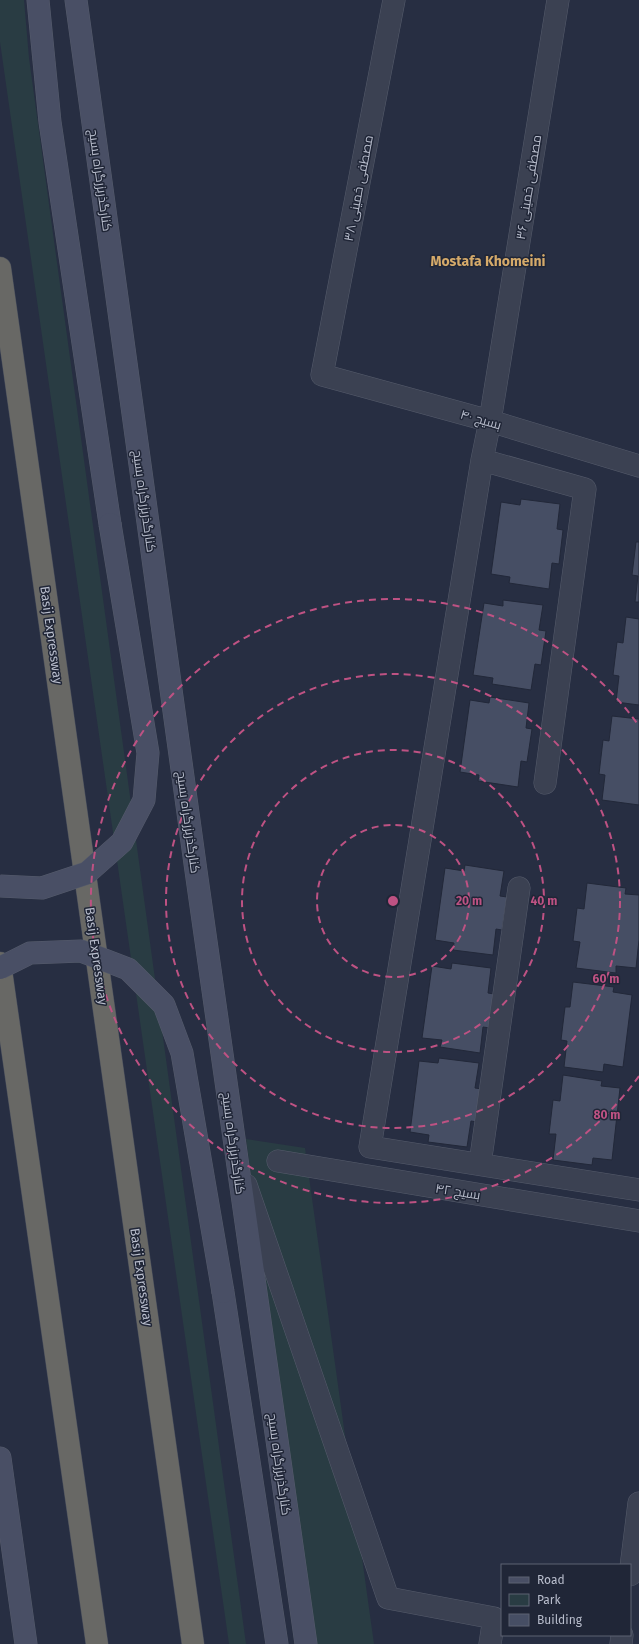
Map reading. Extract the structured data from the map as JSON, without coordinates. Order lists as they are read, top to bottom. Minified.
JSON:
{"streets":{"highway":["Basij Expressway"],"main road":["کنارگذربزرگراه بسیج"],"street":["مصطفی خمینی ۳۶","مصطفی خمینی ۳۸","بسیج ۴۰","بسیج ۴۲"]},"crossings":[["مصطفی خمینی ۳۶","بسیج ۴۰"],["مصطفی خمینی ۳۸","بسیج ۴۰"]],"districts":["Mostafa Khomeini"],"legend":["Road","Park","Building"],"rings":["20 m","40 m","60 m","80 m"]}
